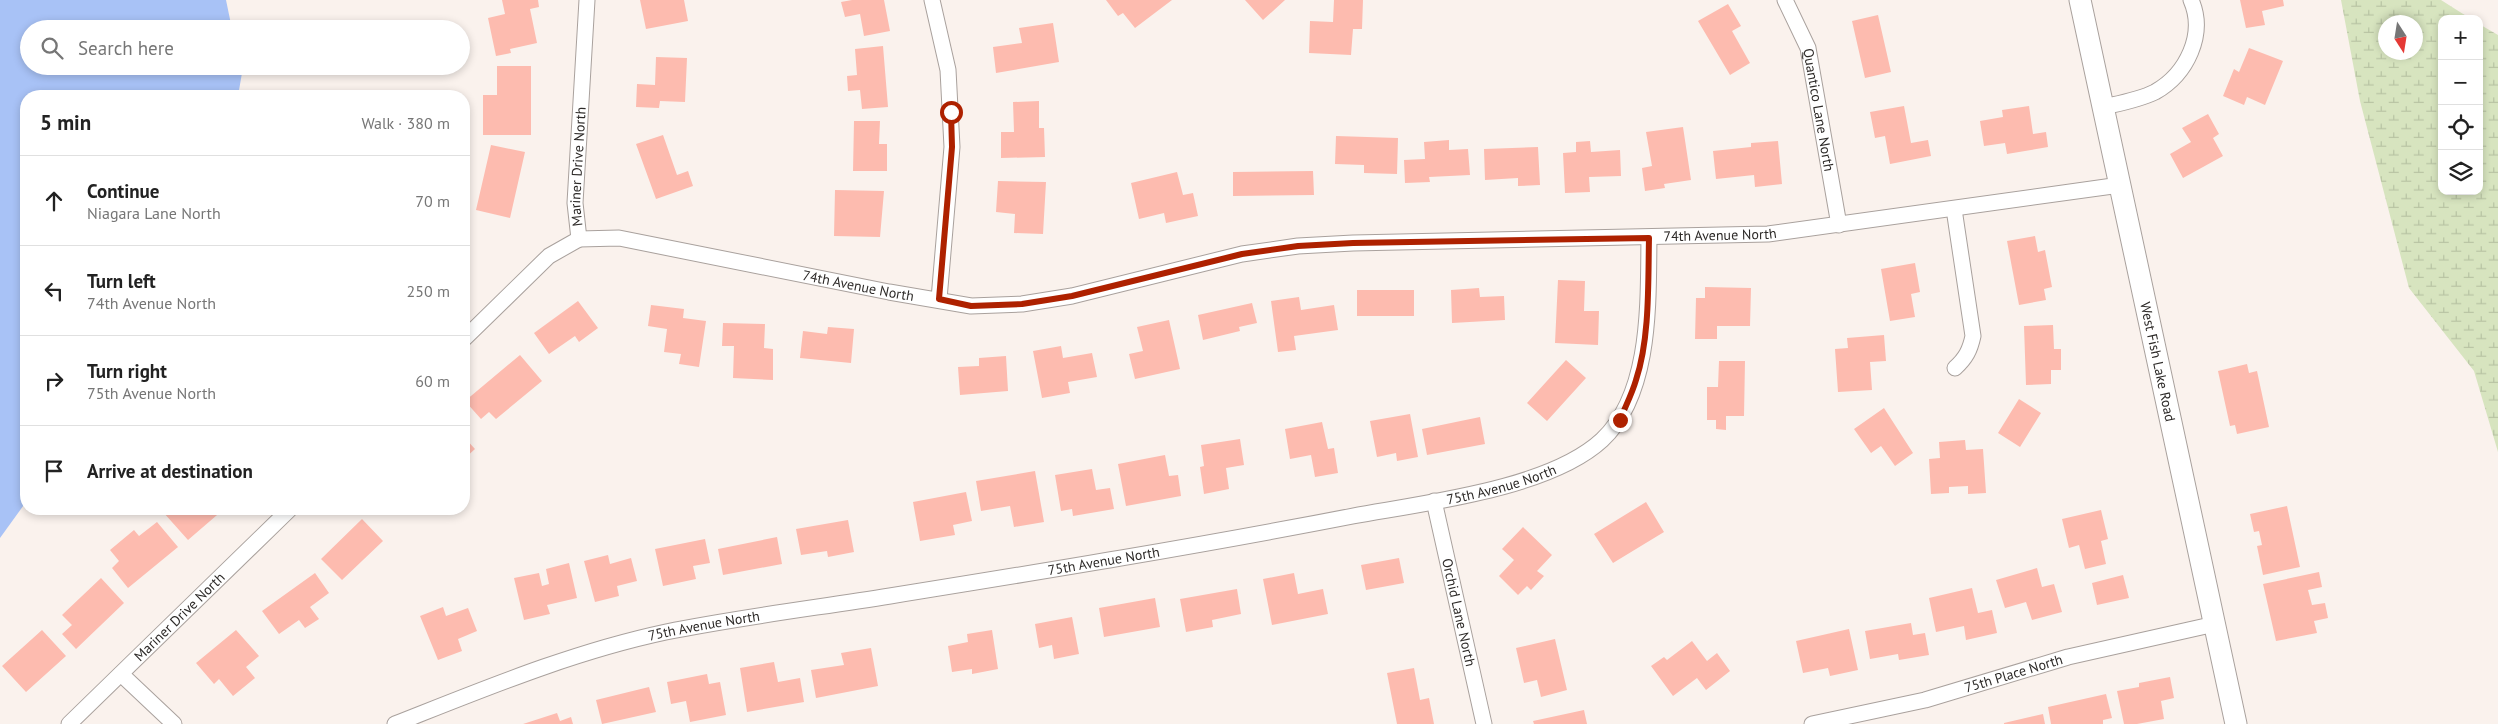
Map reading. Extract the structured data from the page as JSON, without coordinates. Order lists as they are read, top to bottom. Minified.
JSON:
{"streets":{"street":["Quantico Lane North","Mariner Drive North","74th Avenue North","West Fish Lake Road","75th Avenue North","Orchid Lane North","75th Place North"]},"crossings":[["Quantico Lane North","74th Avenue North"],["Mariner Drive North","74th Avenue North"],["74th Avenue North","West Fish Lake Road"],["74th Avenue North","75th Avenue North"],["West Fish Lake Road","75th Place North"],["75th Avenue North","Orchid Lane North"]],"north":"bottom","page":{"map_buttons":["+","−"],"search":"Search here","heading":["5 min","Walk · 380 m"],"list":[["Continue","Niagara Lane North","70 m"],["Turn left","74th Avenue North","250 m"],["Turn right","75th Avenue North","60 m"],"Arrive at destination"]}}
